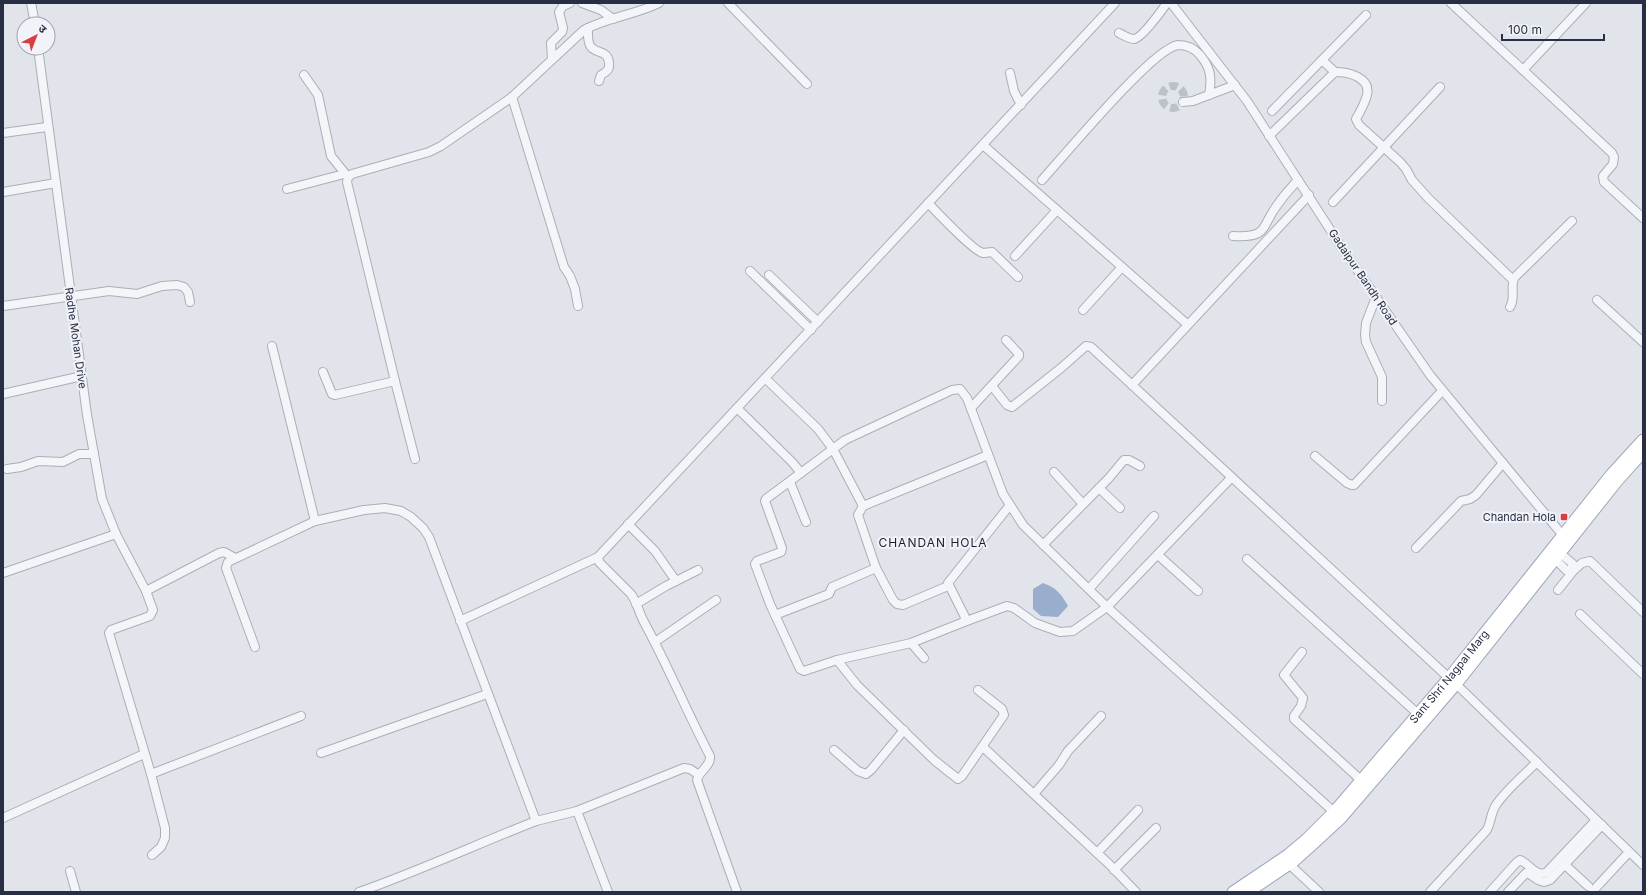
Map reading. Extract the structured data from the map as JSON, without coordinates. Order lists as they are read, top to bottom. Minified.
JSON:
{"streets":{"main road":["Sant Shri Nagpal Marg"],"street":["Gadaipur Bandh Road","Radhe Mohan Drive"]},"crossings":[["Gadaipur Bandh Road","Sant Shri Nagpal Marg"]],"districts":["CHANDAN HOLA"],"places":{"transit":["Chandan Hola"]},"scale_bar":"100 m","north":"top right"}
